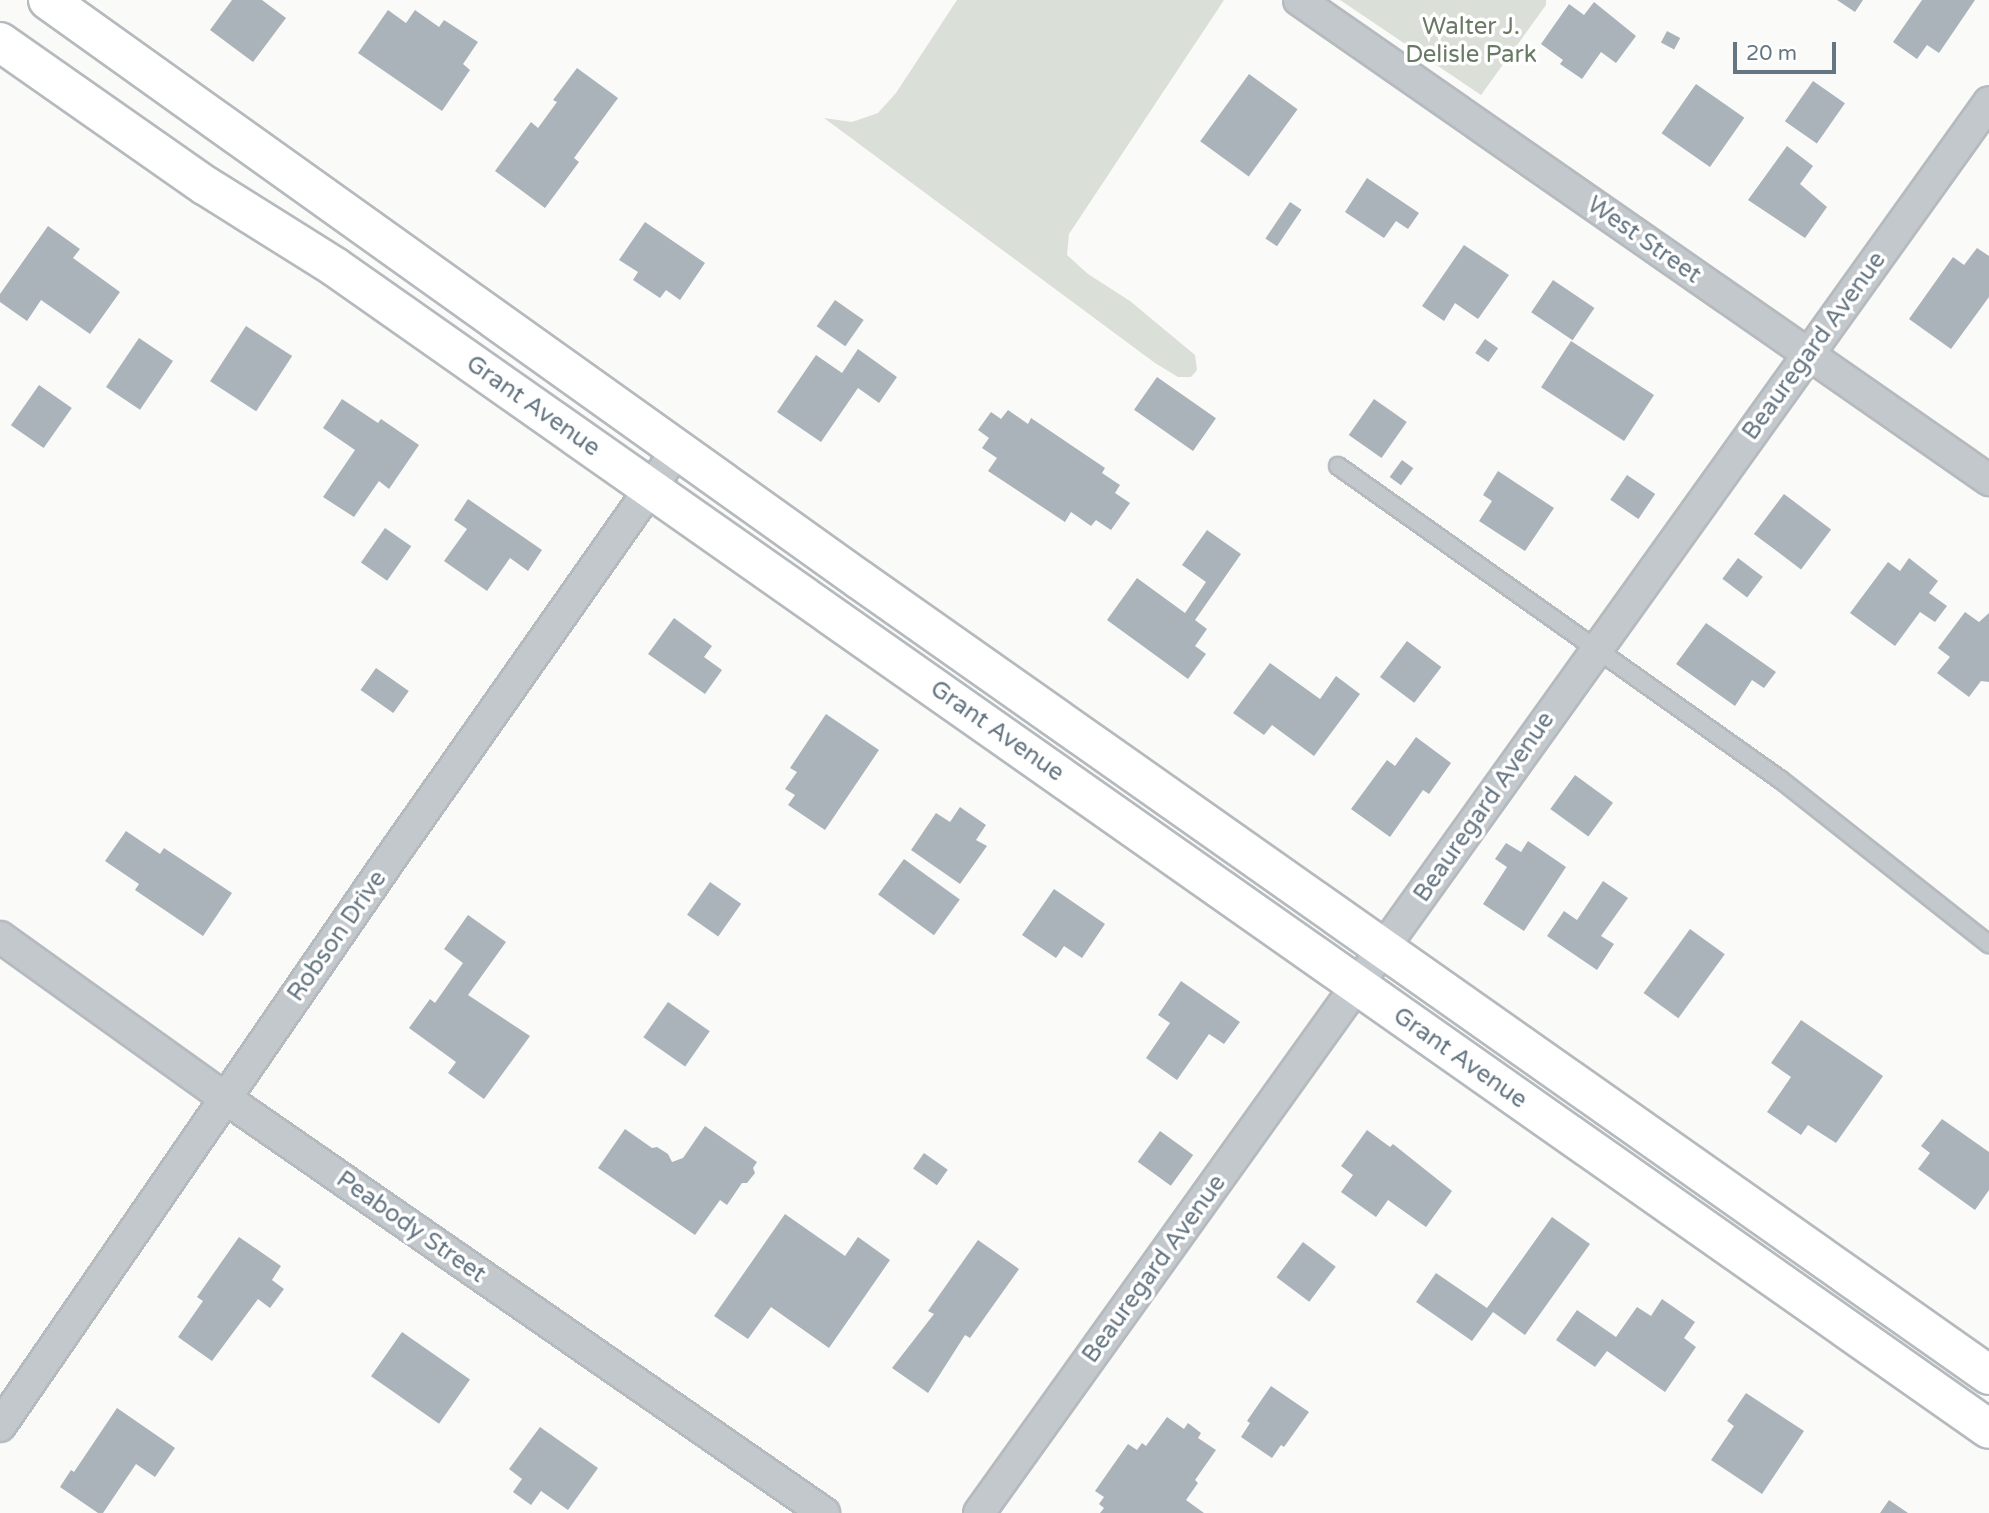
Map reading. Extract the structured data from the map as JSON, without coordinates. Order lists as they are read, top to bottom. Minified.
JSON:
{"streets":{"main road":["Grant Avenue"],"street":["West Street","Beauregard Avenue","Robson Drive","Peabody Street"]},"crossings":[["West Street","Beauregard Avenue"],["Beauregard Avenue","Grant Avenue"],["Grant Avenue","Robson Drive"],["Robson Drive","Peabody Street"]],"parks":["Walter J. Delisle Park"],"scale_bar":"20 m"}
